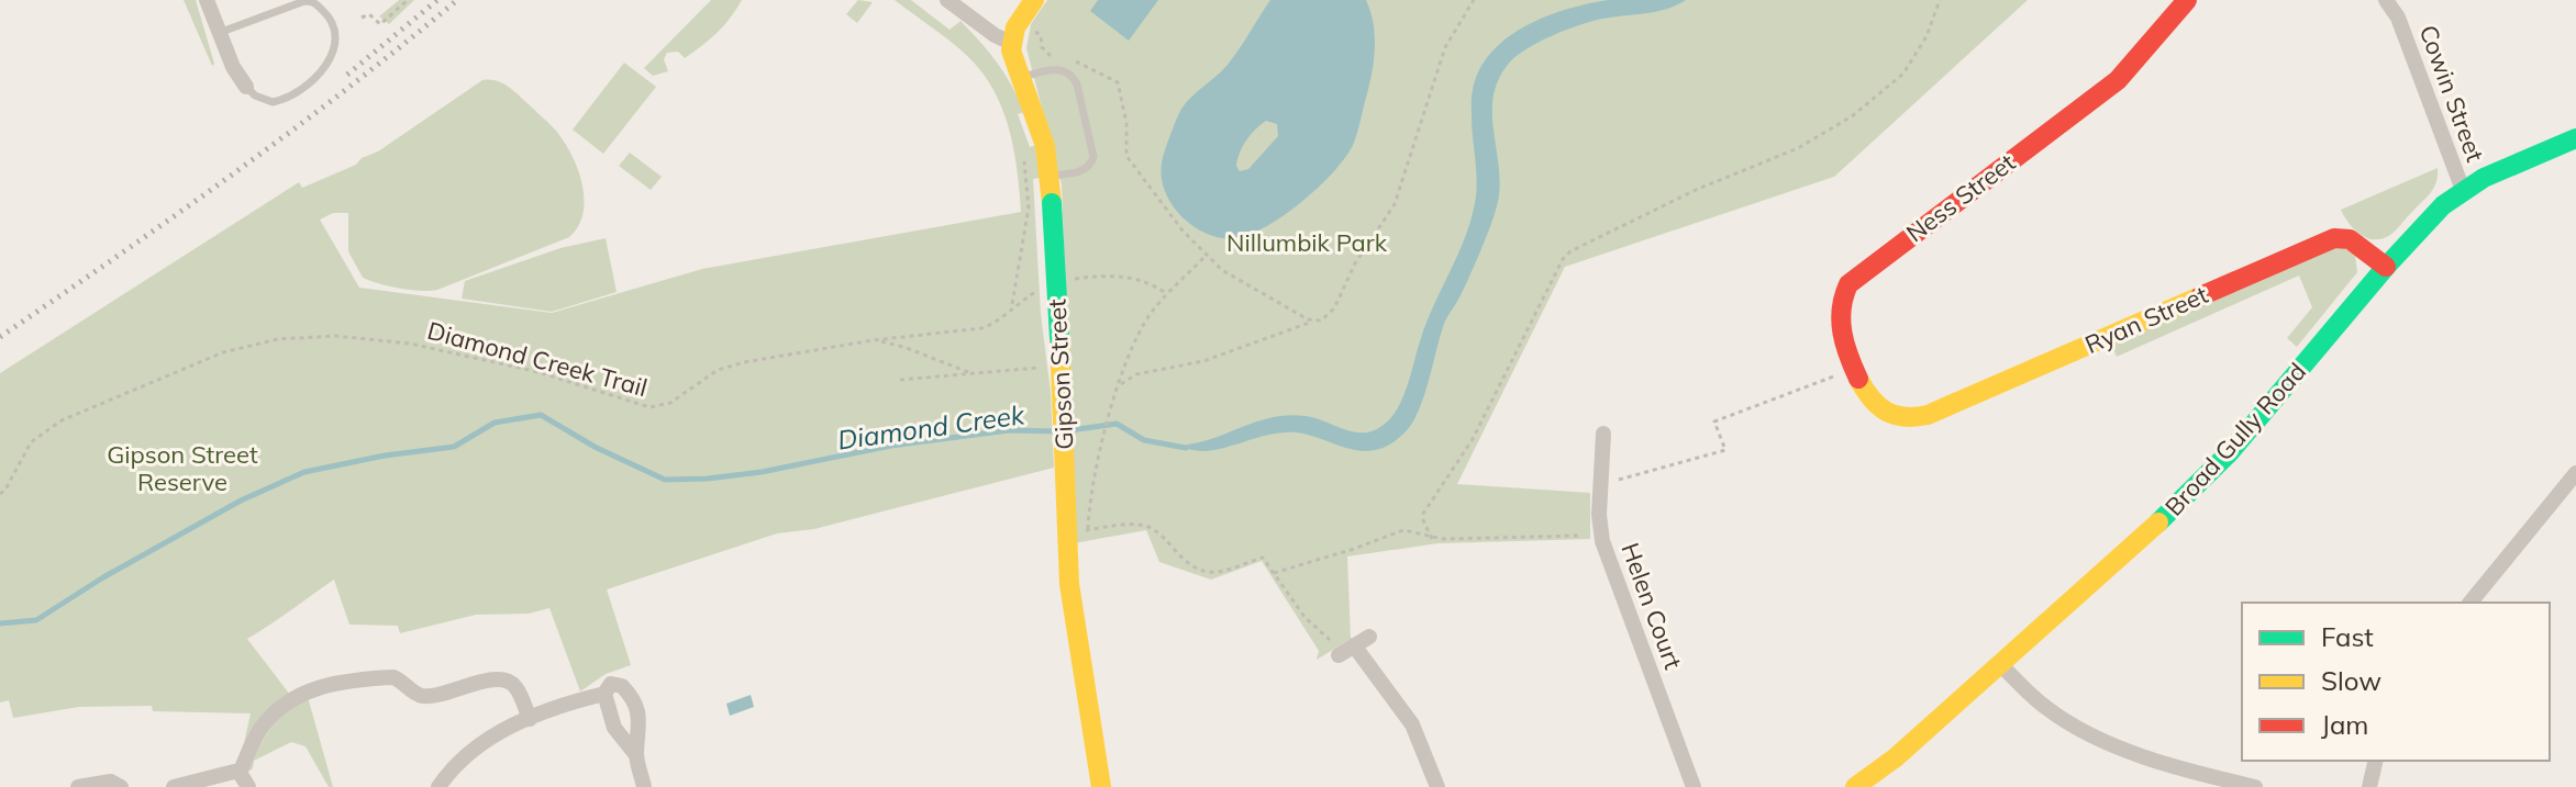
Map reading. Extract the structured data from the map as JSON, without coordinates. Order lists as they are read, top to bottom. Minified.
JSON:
{"streets":{"street":["Cowin Street","Ness Street","Ryan Street","Gipson Street","Broad Gully Road","Helen Court"],"path":["Diamond Creek Trail"]},"crossings":[["Cowin Street","Broad Gully Road"],["Ness Street","Ryan Street"],["Ryan Street","Broad Gully Road"]],"water":["Diamond Creek"],"parks":["Nillumbik Park","Gipson Street Reserve"],"legend":["Fast","Slow","Jam"]}
